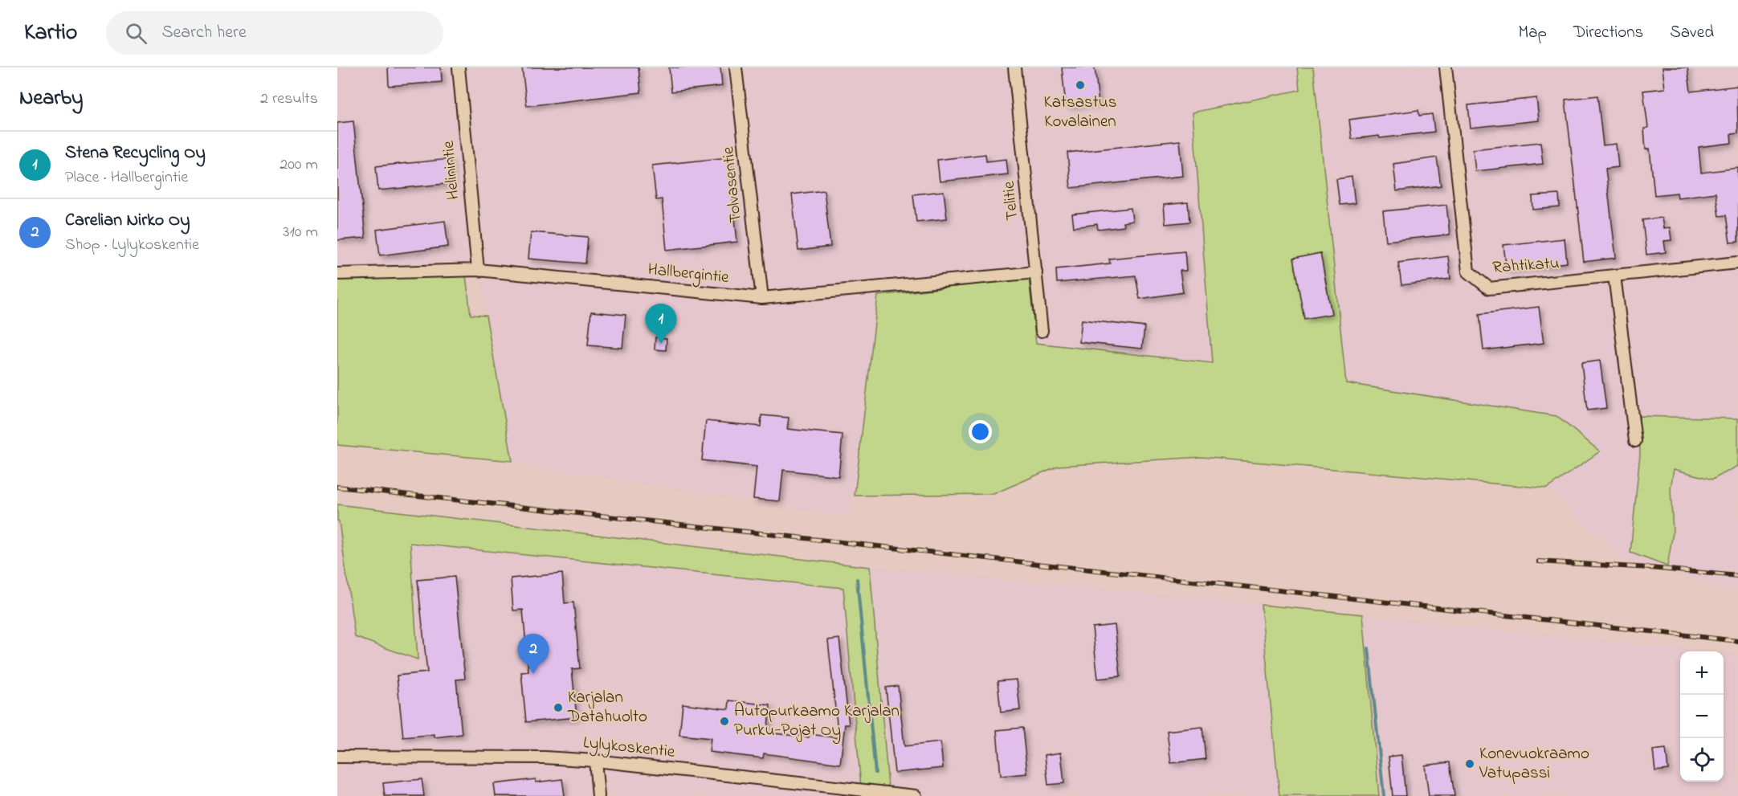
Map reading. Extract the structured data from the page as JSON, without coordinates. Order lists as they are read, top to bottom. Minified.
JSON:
{"streets":{"street":["Helinintie","Tolvasentie","Telitie","Rahtikatu","Hallbergintie","Lylykoskentie"]},"crossings":[["Helinintie","Hallbergintie"],["Tolvasentie","Hallbergintie"],["Telitie","Hallbergintie"]],"places":["Katsastus Kovalainen","Karjalan Datahuolto","Autopurkaamo Karjalan Purku-Pojat Oy","Konevuokraamo Vatupassi"],"page":{"header":"Kartio","search":"Search here","nav":["Map","Directions","Saved"],"heading":["Nearby","2 results"],"list":[{"mark":"1","name":"Stena Recycling Oy","note":"Place · Hallbergintie","value":"200 m"},{"mark":"2","name":"Carelian Nirko Oy","note":"Shop · Lylykoskentie","value":"310 m"}],"pins":["1","2"],"map_buttons":["+","−"]}}
